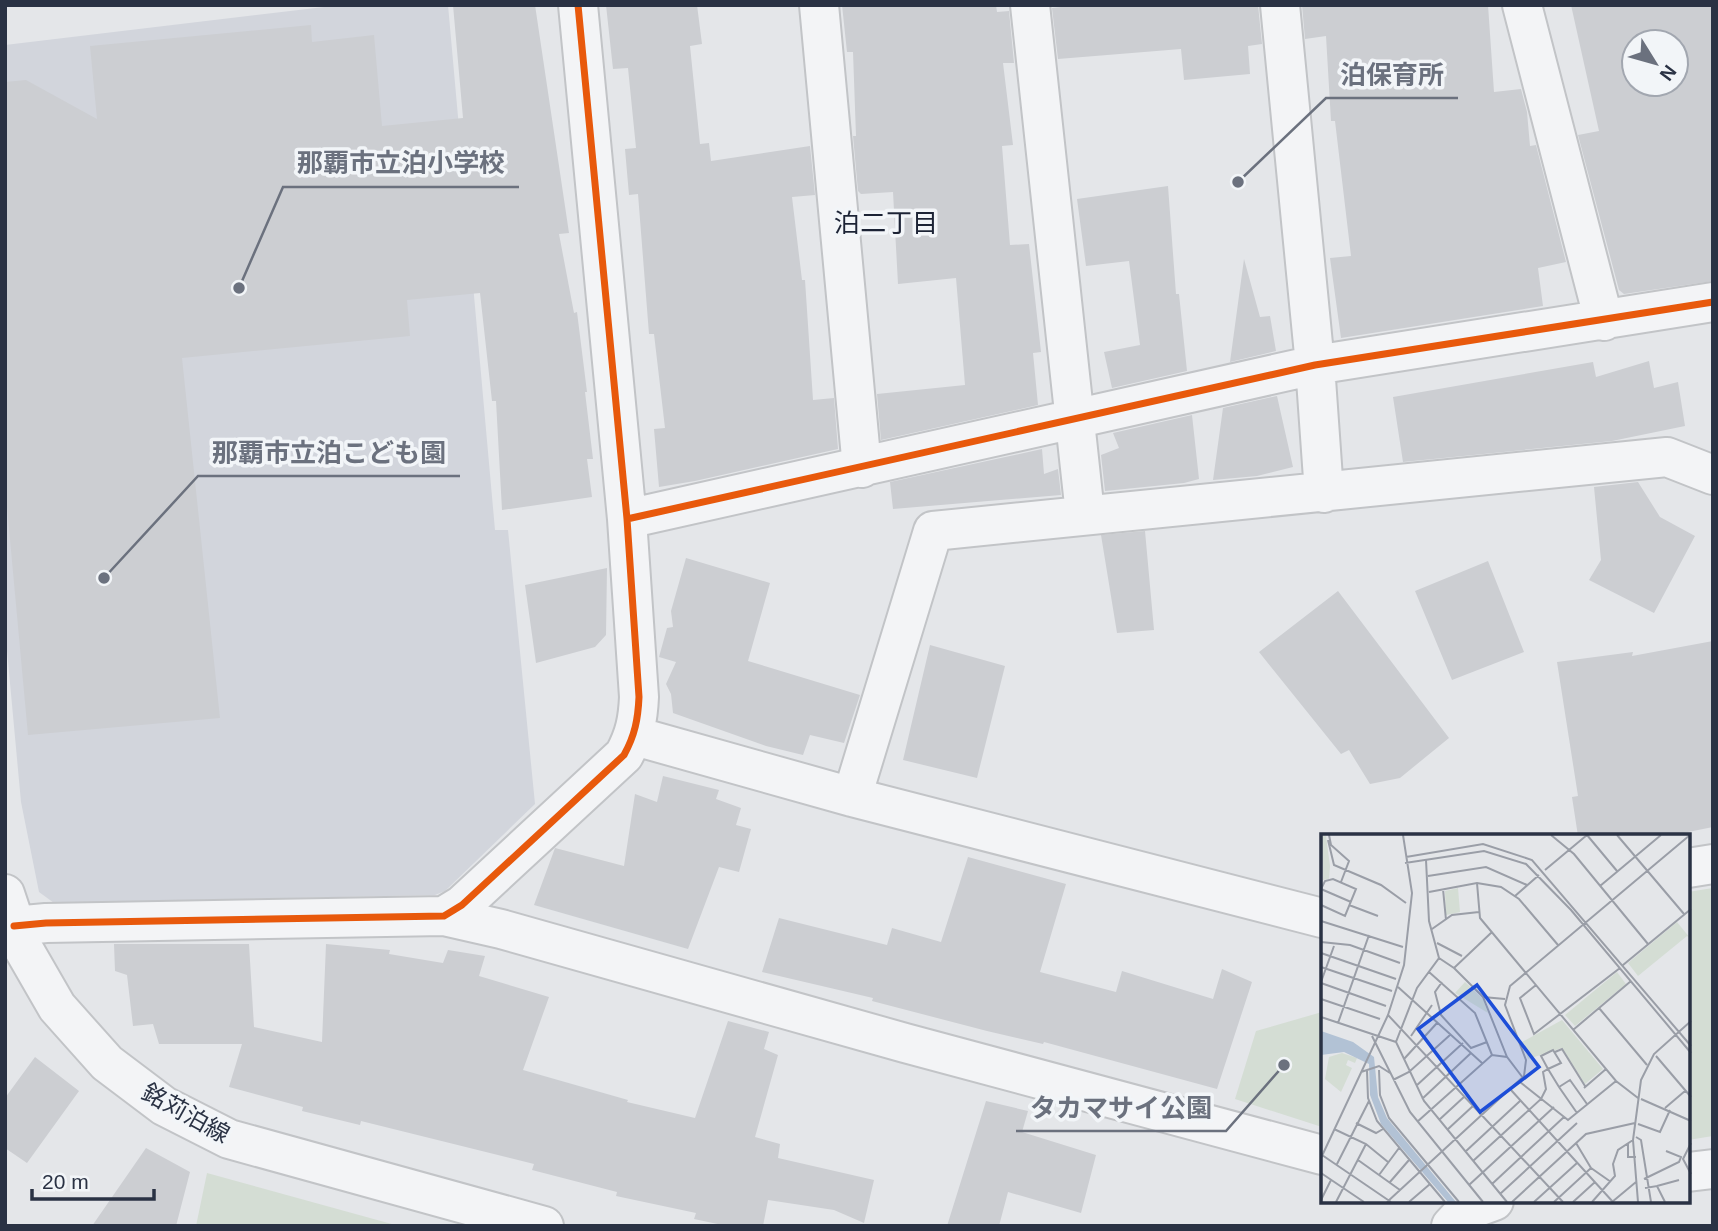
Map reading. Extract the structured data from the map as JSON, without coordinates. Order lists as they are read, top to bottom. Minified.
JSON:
{"streets":{"street":["銘苅泊線"]},"districts":["泊二丁目"],"places":["泊保育所","那覇市立泊小学校","那覇市立泊こども園","タカマサイ公園"],"scale_bar":"20 m","north":"bottom right"}
